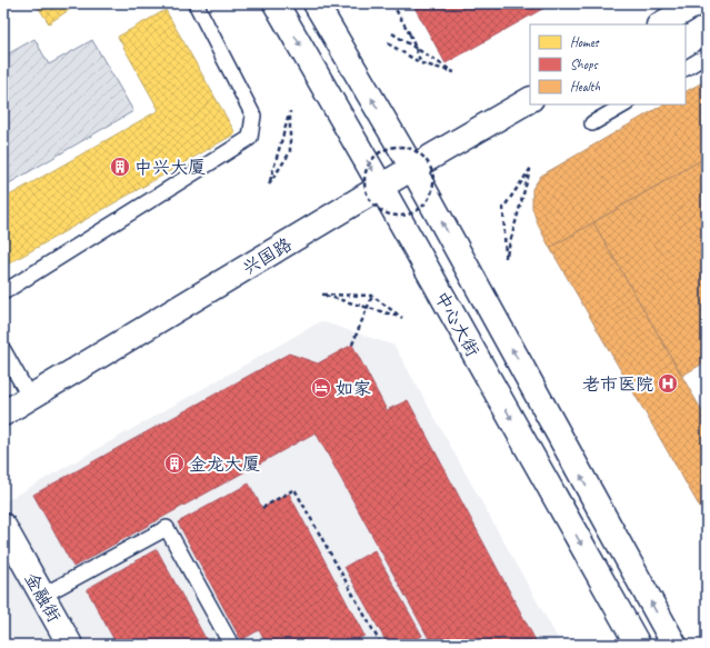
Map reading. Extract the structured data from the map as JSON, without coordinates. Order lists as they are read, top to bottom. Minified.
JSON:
{"streets":{"main road":["兴国路","中心大街","金融街"]},"crossings":[["兴国路","中心大街"]],"places":{"building":["中兴大厦","金龙大厦"],"hospital":["老市医院"],"hotel":["如家"]},"legend":["Homes","Shops","Health"]}
